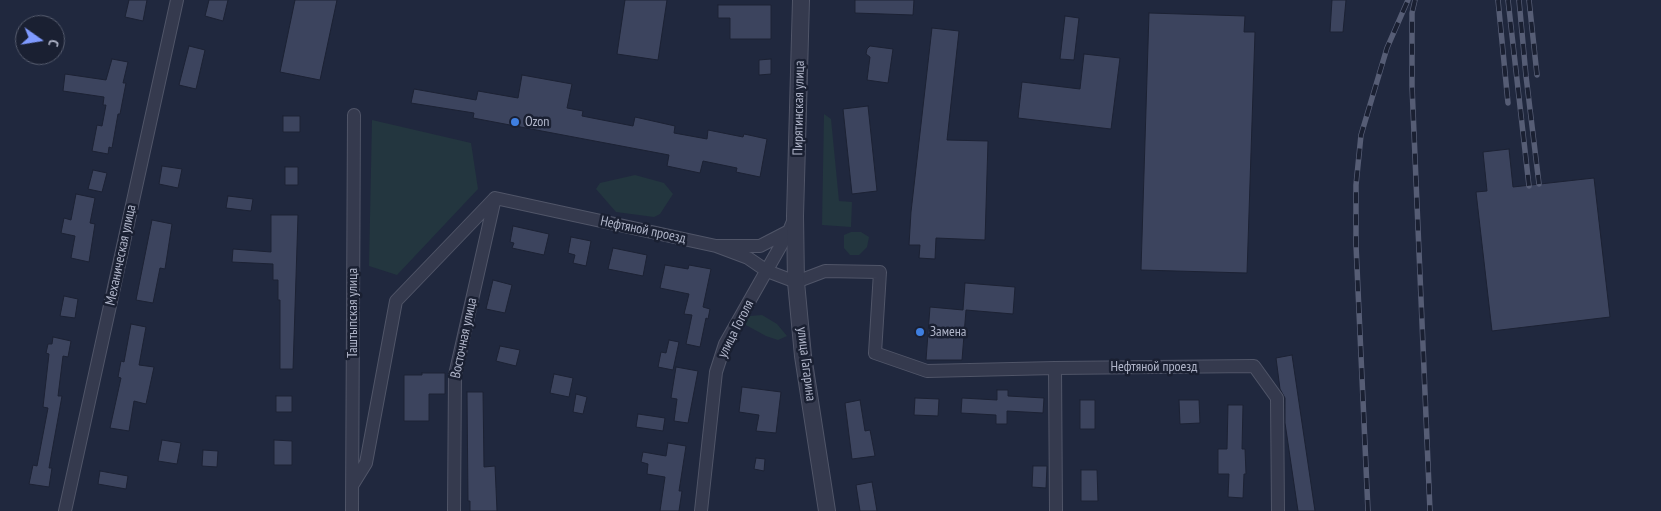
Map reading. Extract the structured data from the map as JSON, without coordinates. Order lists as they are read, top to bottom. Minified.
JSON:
{"streets":{"street":["Пирятинская улица","Нефтяной проезд","Механическая улица","Таштыпская улица","улица Гоголя","Восточная улица","улица Гагарина"]},"crossings":[["Пирятинская улица","улица Гоголя"],["Пирятинская улица","улица Гагарина"],["Нефтяной проезд","улица Гоголя"],["Нефтяной проезд","Восточная улица"],["Нефтяной проезд","улица Гагарина"],["улица Гоголя","улица Гагарина"]],"places":["Ozon","Замена"],"north":"right"}
